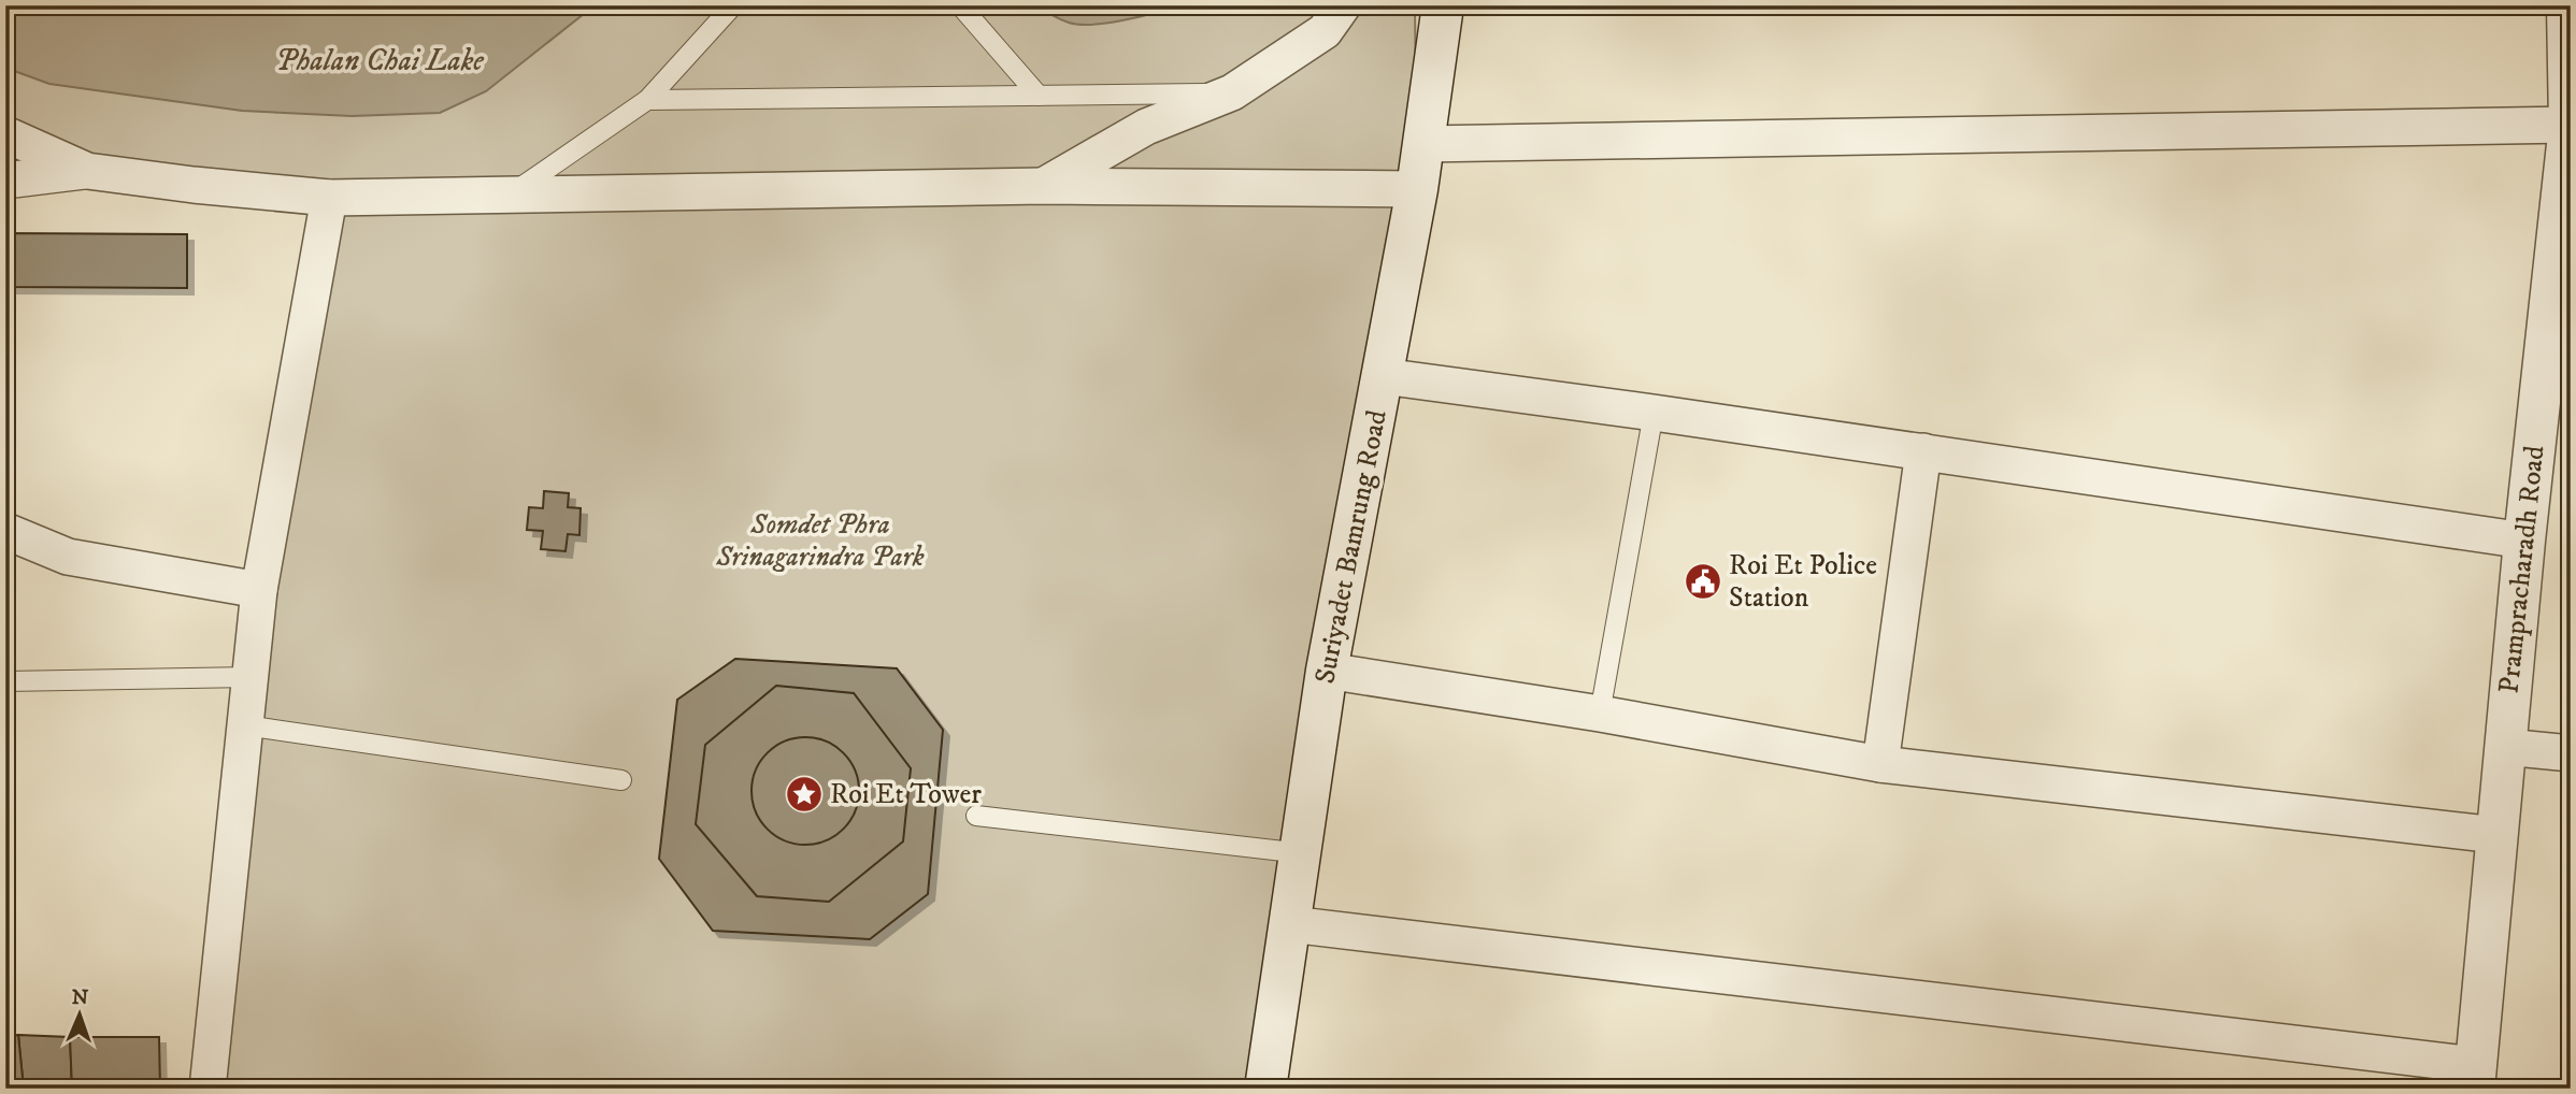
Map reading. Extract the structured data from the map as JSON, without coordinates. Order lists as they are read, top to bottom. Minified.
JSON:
{"streets":{"main road":["Suriyadet Bamrung Road","Prampracharadh Road"]},"water":["Phalan Chai Lake"],"parks":["Somdet Phra Srinagarindra Park"],"places":{"public building":["Roi Et Police Station"],"place":["Roi Et Tower"]},"north":"top"}
